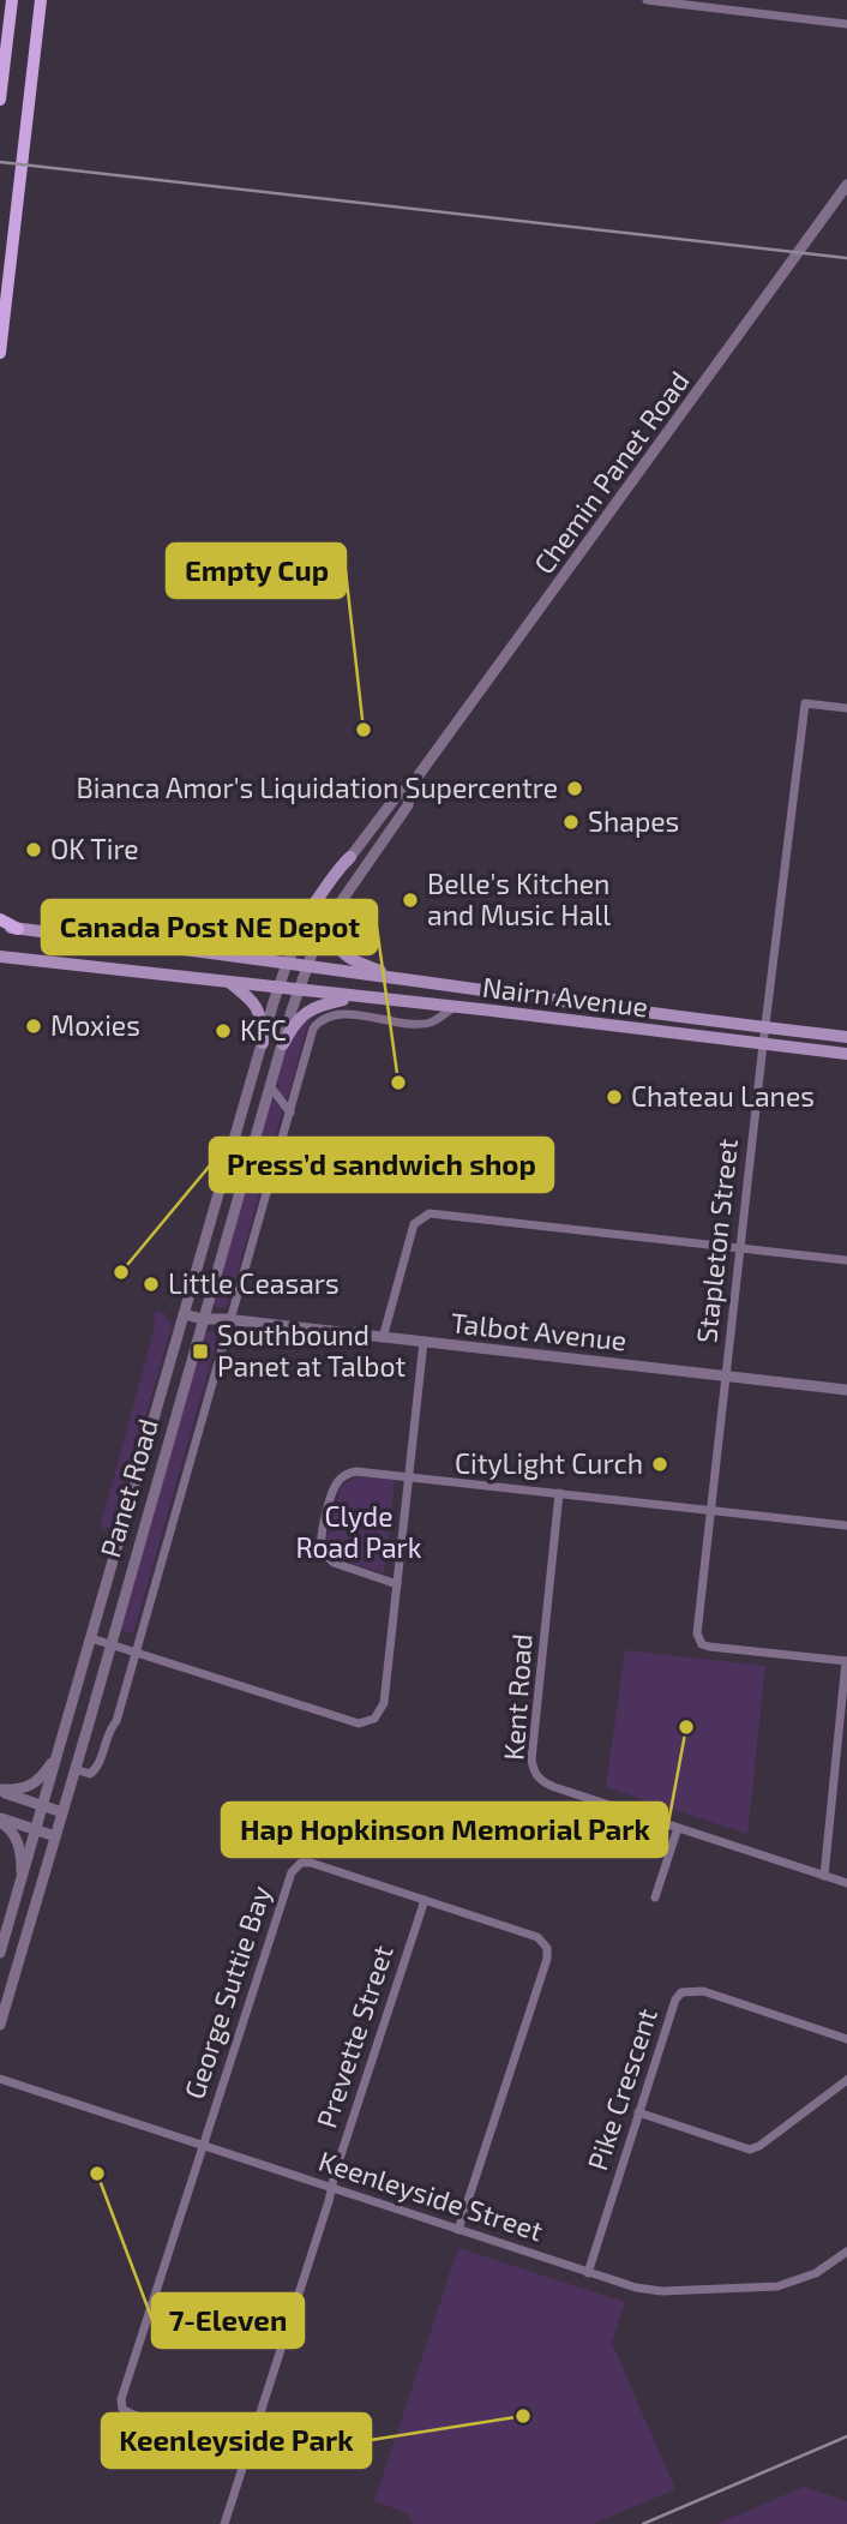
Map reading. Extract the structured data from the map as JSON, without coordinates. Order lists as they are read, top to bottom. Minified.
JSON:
{"streets":{"main road":["Nairn Avenue"],"street":["Chemin Panet Road","Stapleton Street","Talbot Avenue","Panet Road","Kent Road","George Suttie Bay","Prevette Street","Pike Crescent","Keenleyside Street"]},"crossings":[["Chemin Panet Road","Nairn Avenue"],["Chemin Panet Road","Panet Road"],["Nairn Avenue","Stapleton Street"],["Nairn Avenue","Panet Road"],["Stapleton Street","Talbot Avenue"],["Talbot Avenue","Panet Road"],["George Suttie Bay","Prevette Street"],["George Suttie Bay","Keenleyside Street"],["Prevette Street","Keenleyside Street"],["Pike Crescent","Keenleyside Street"]],"parks":["Clyde Road Park"],"places":{"other":["Empty Cup","Bianca Amor's Liquidation Supercentre","Shapes","OK Tire","Belle's Kitchen and Music Hall","Moxies","KFC","Canada Post NE Depot","Chateau Lanes","Press’d sandwich shop","Little Ceasars","CityLight Curch","Hap Hopkinson Memorial Park","7-Eleven","Keenleyside Park"],"transit":["Southbound Panet at Talbot"]}}
